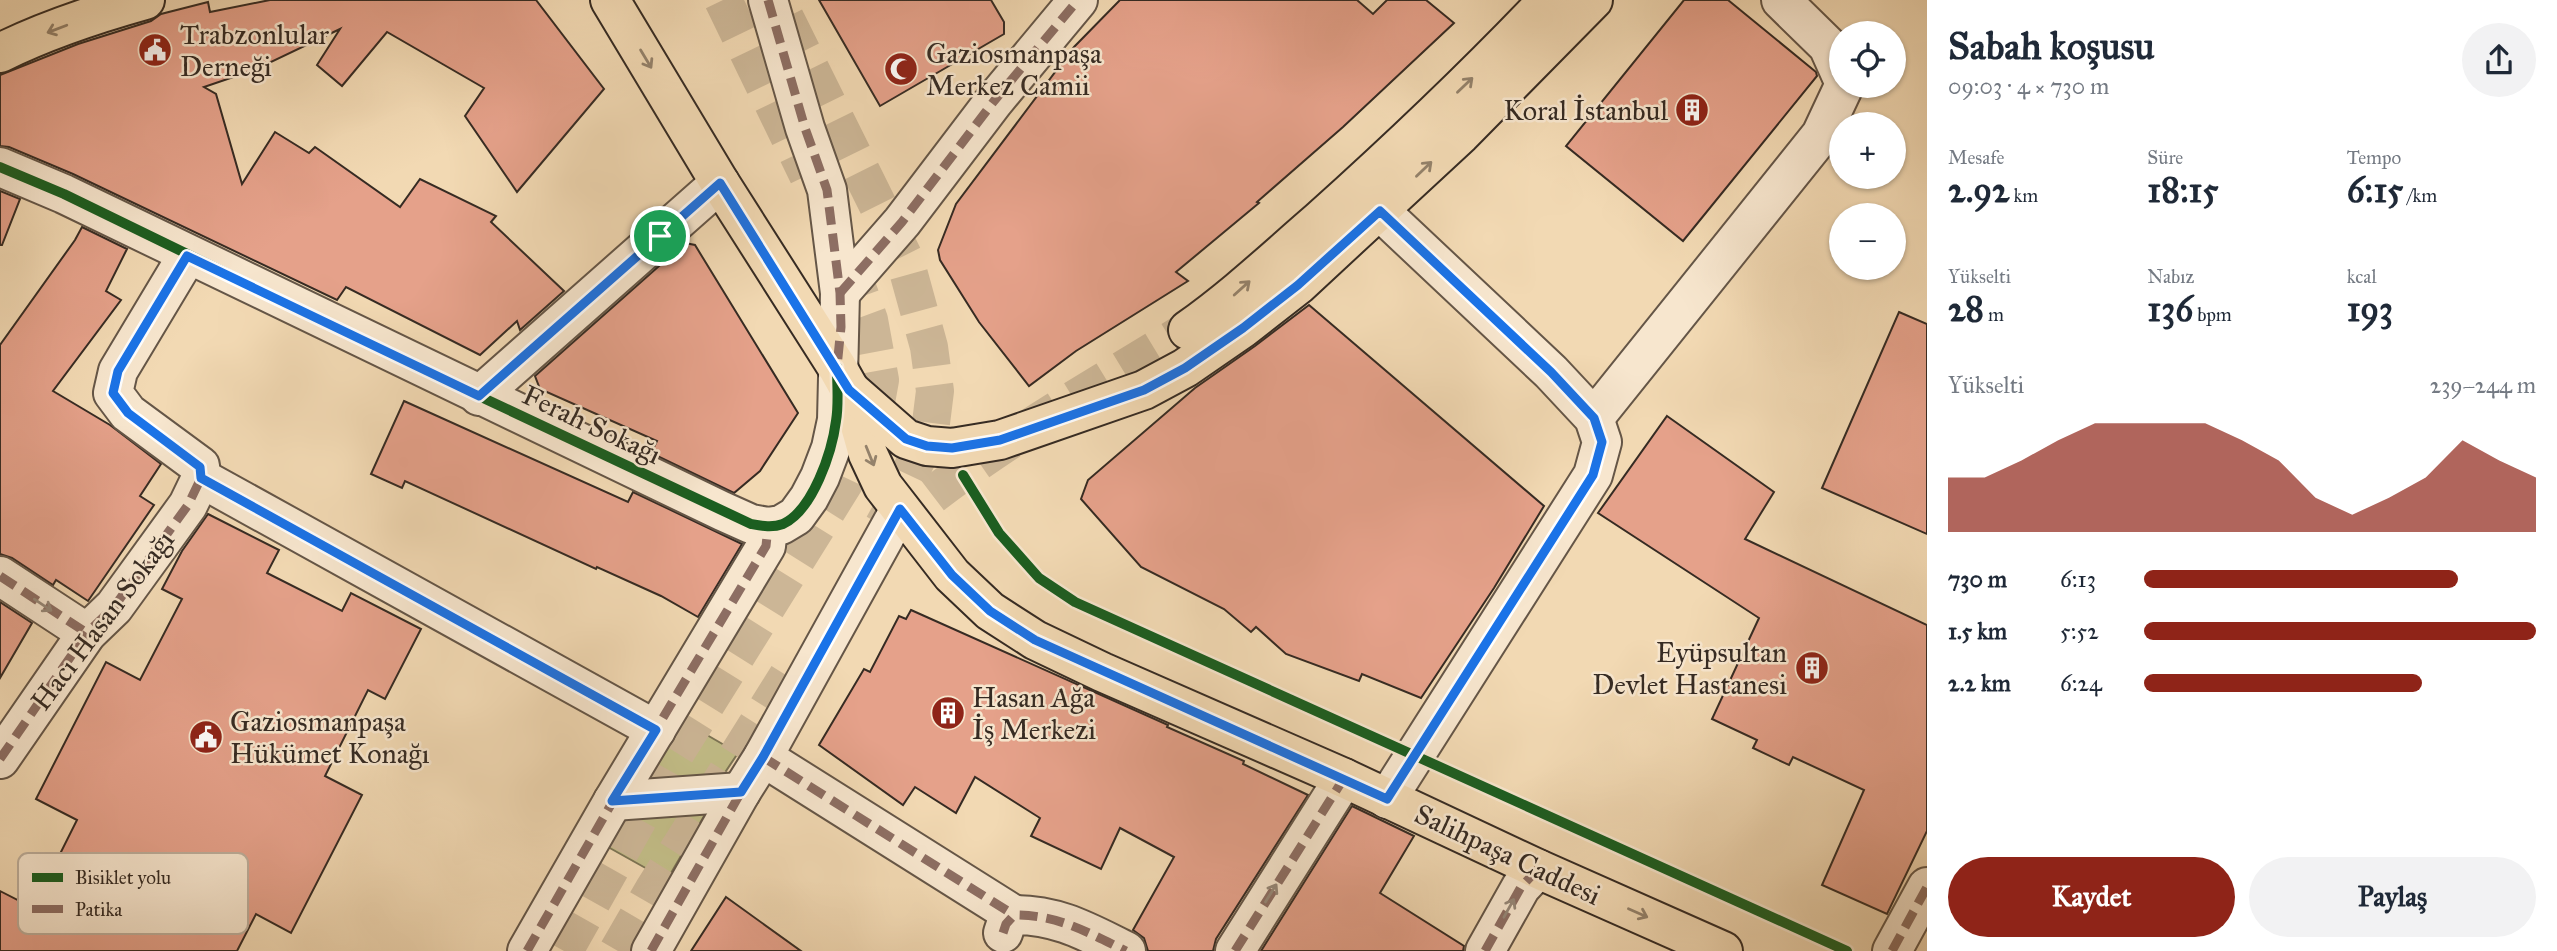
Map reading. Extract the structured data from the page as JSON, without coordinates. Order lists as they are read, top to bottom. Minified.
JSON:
{"streets":{"main road":["Salihpaşa Caddesi"],"street":["Ferah Sokağı","Hacı Hasan Sokağı"]},"places":{"public building":["Trabzonlular Derneği","Gaziosmanpaşa Hükümet Konağı"],"mosque":["Gaziosmanpaşa Merkez Camii"],"building":["Koral İstanbul","Eyüpsultan Devlet Hastanesi","Hasan Ağa İş Merkezi"]},"legend":["Bisiklet yolu","Patika"],"page":{"heading":["Sabah koşusu","09:03 · 4 × 730 m"],"map_buttons":["+","−"],"stats":[["Mesafe","2.92 km"],["Süre","18:15"],["Tempo","6:15 /km"],["Yükselti","28 m"],["Nabız","136 bpm"],["kcal","193"]],"chart":["Yükselti","239–244 m"],"list":[{"name":"730 m","note":"6:13"},{"name":"1.5 km","note":"5:52"},{"name":"2.2 km","note":"6:24"}],"buttons":["Kaydet","Paylaş"]}}
